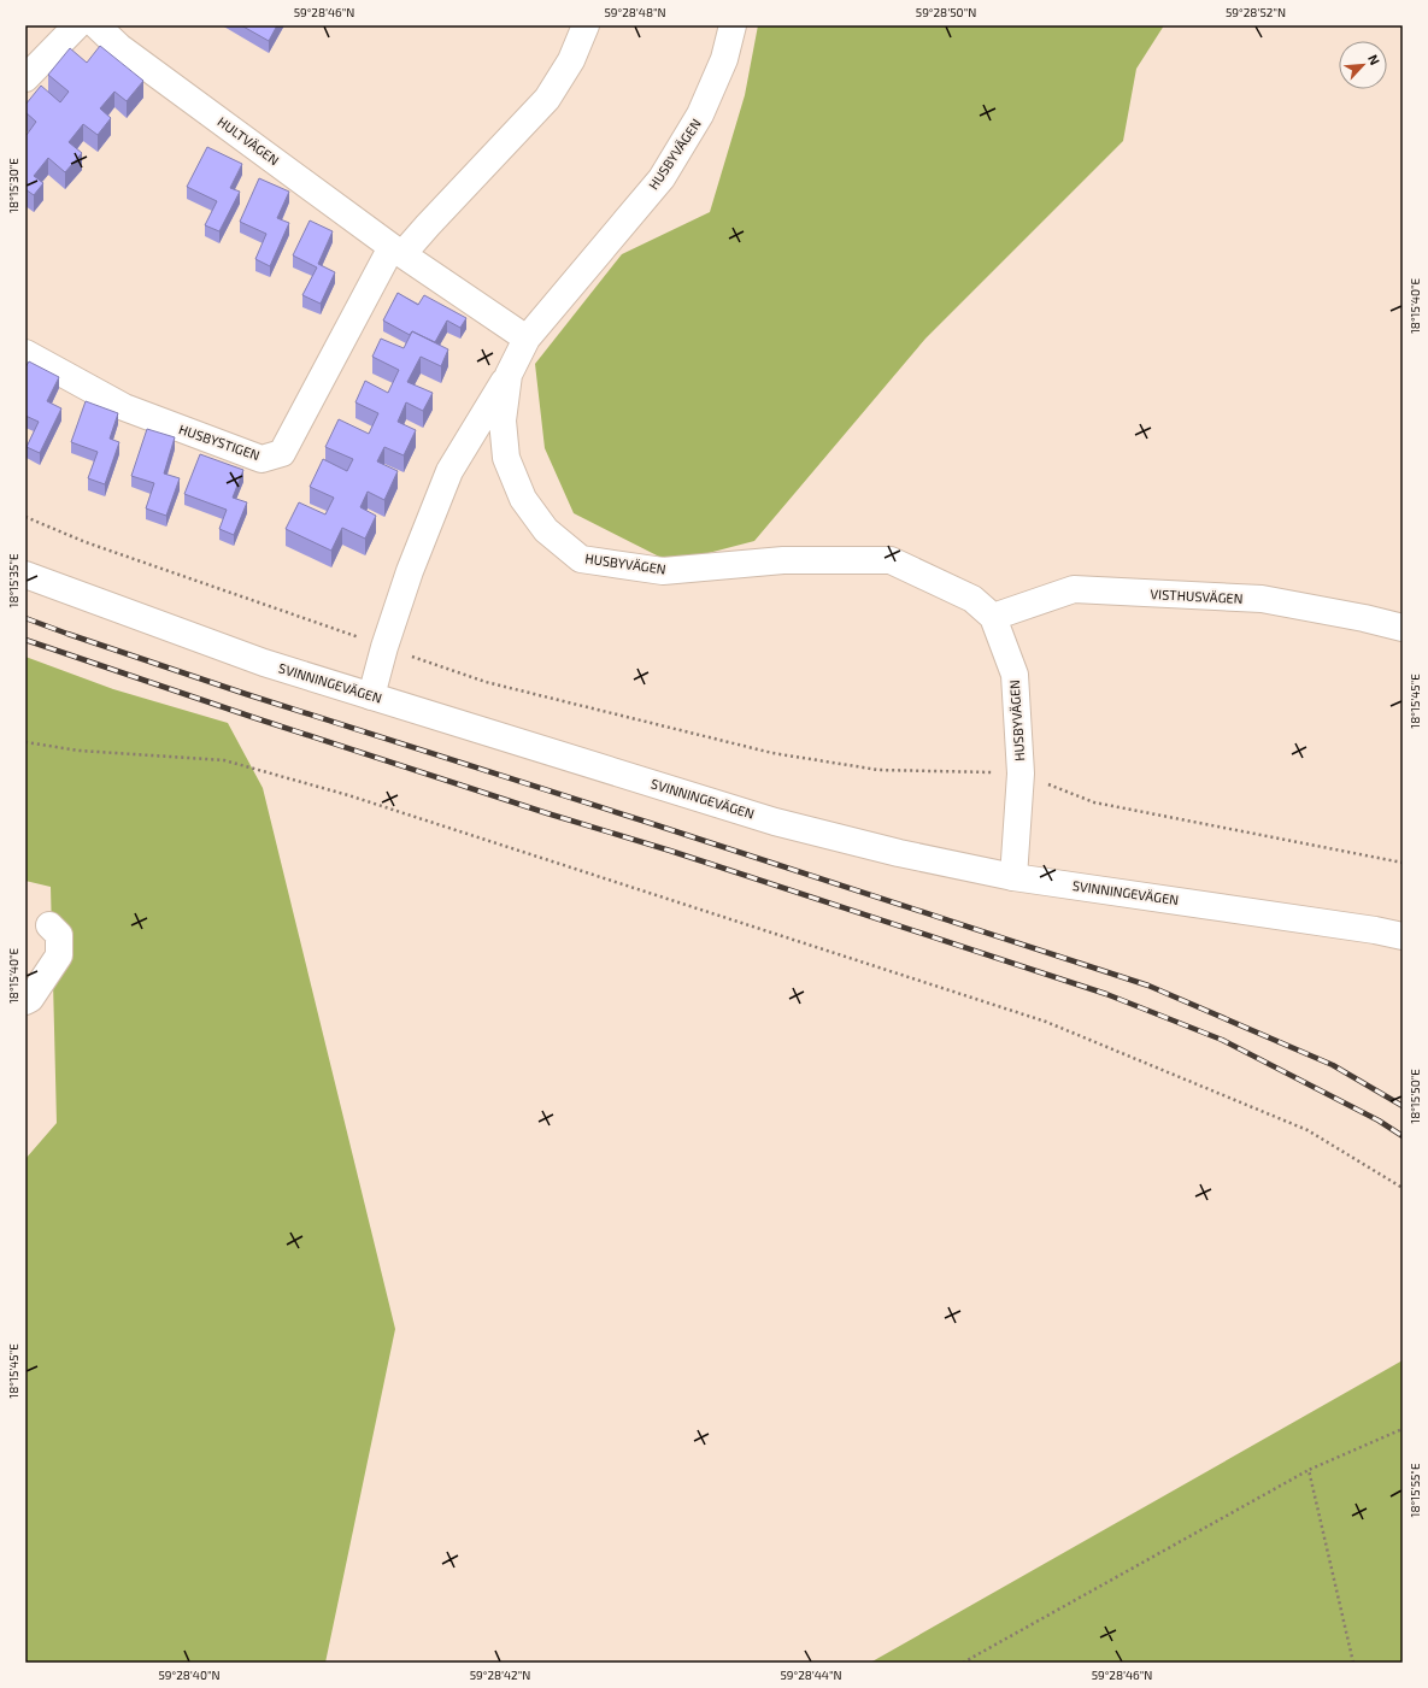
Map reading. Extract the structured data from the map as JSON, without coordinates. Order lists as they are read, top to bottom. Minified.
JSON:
{"streets":{"street":["HULTVÄGEN","HUSBYVÄGEN","HUSBYSTIGEN","VISTHUSVÄGEN","SVINNINGEVÄGEN"]},"crossings":[["HULTVÄGEN","HUSBYVÄGEN"],["HULTVÄGEN","HUSBYSTIGEN"],["HUSBYVÄGEN","VISTHUSVÄGEN"],["HUSBYVÄGEN","SVINNINGEVÄGEN"]],"north":"top right","coordinates":["59°28'46\"N","59°28'48\"N","59°28'50\"N","59°28'52\"N","18°15'30\"E","18°15'40\"E","18°15'35\"E","18°15'45\"E","18°15'50\"E","18°15'55\"E","59°28'40\"N","59°28'42\"N","59°28'44\"N"]}
